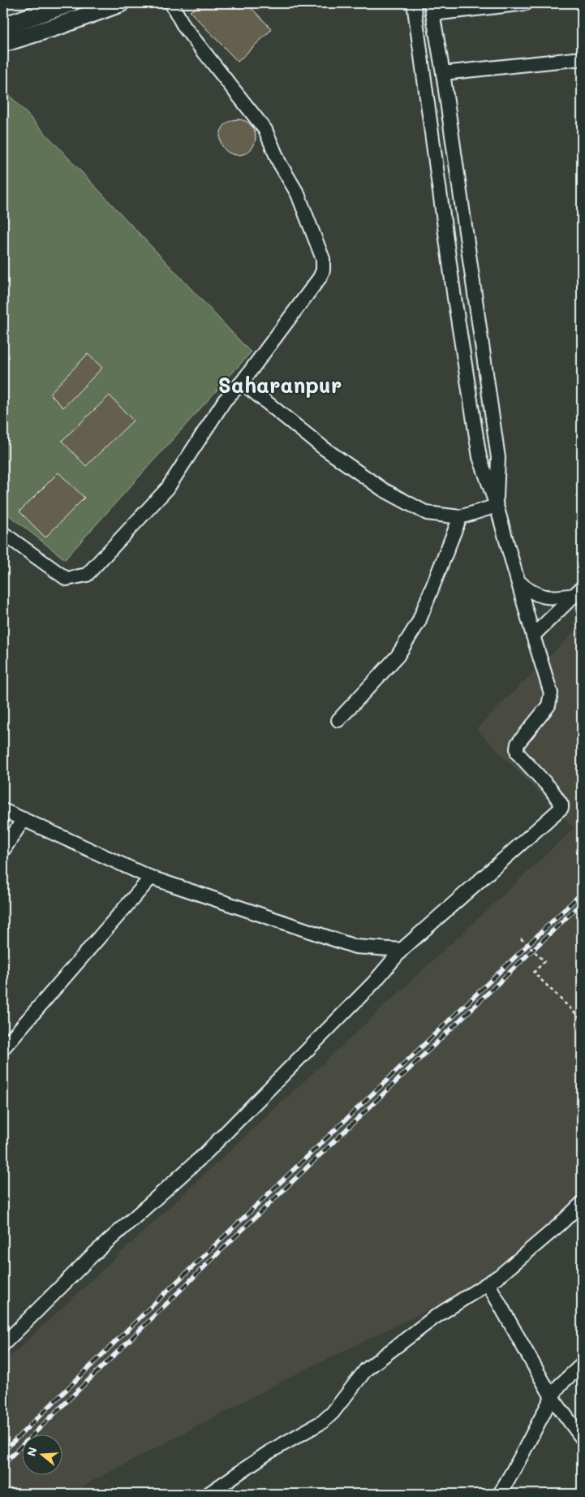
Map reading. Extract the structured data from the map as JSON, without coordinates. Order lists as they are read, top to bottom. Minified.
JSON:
{"districts":["Saharanpur"],"north":"left"}
